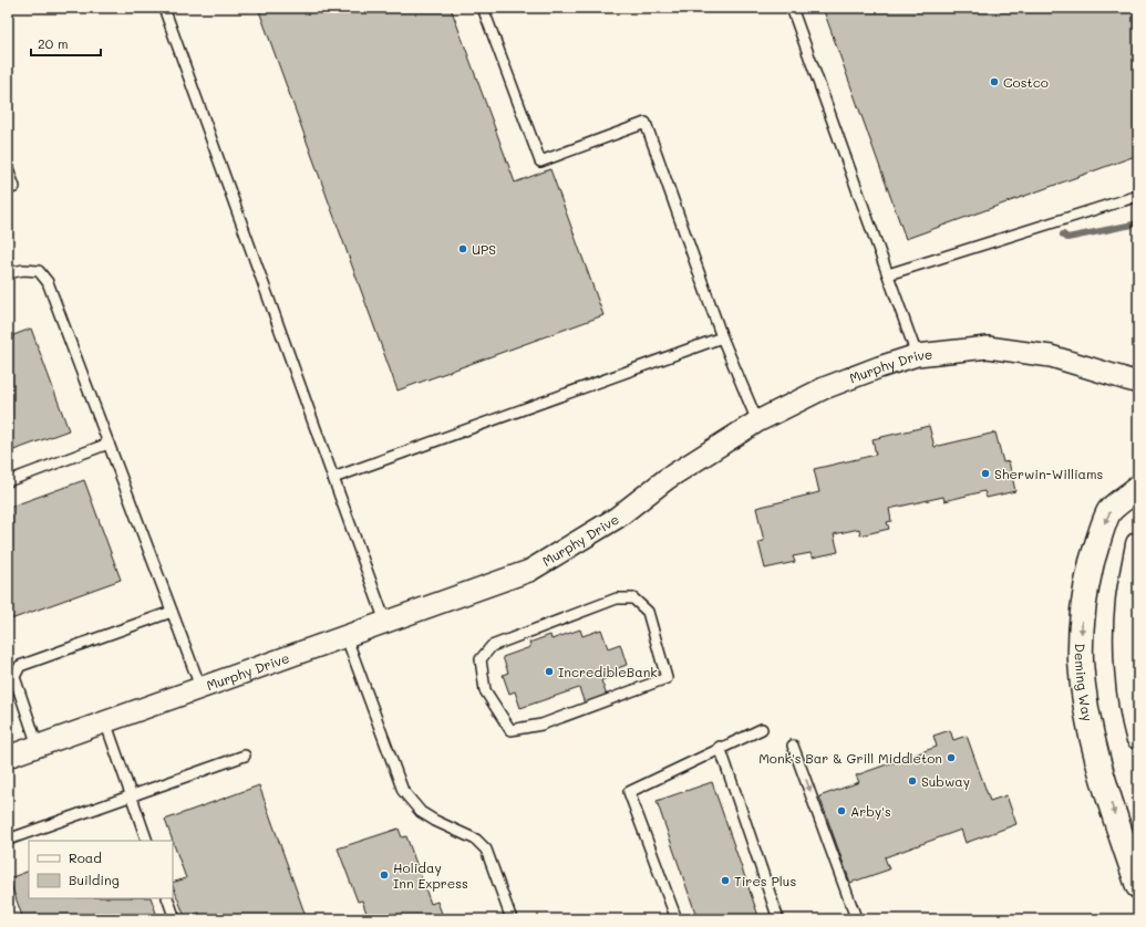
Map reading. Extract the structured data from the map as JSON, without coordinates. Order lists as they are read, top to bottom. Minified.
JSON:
{"streets":{"street":["Murphy Drive","Deming Way"]},"places":["Costco","UPS","Sherwin-Williams","IncredibleBank","Monk's Bar & Grill Middleton","Subway","Arby's","Holiday Inn Express","Tires Plus"],"legend":["Road","Building"],"scale_bar":"20 m"}
